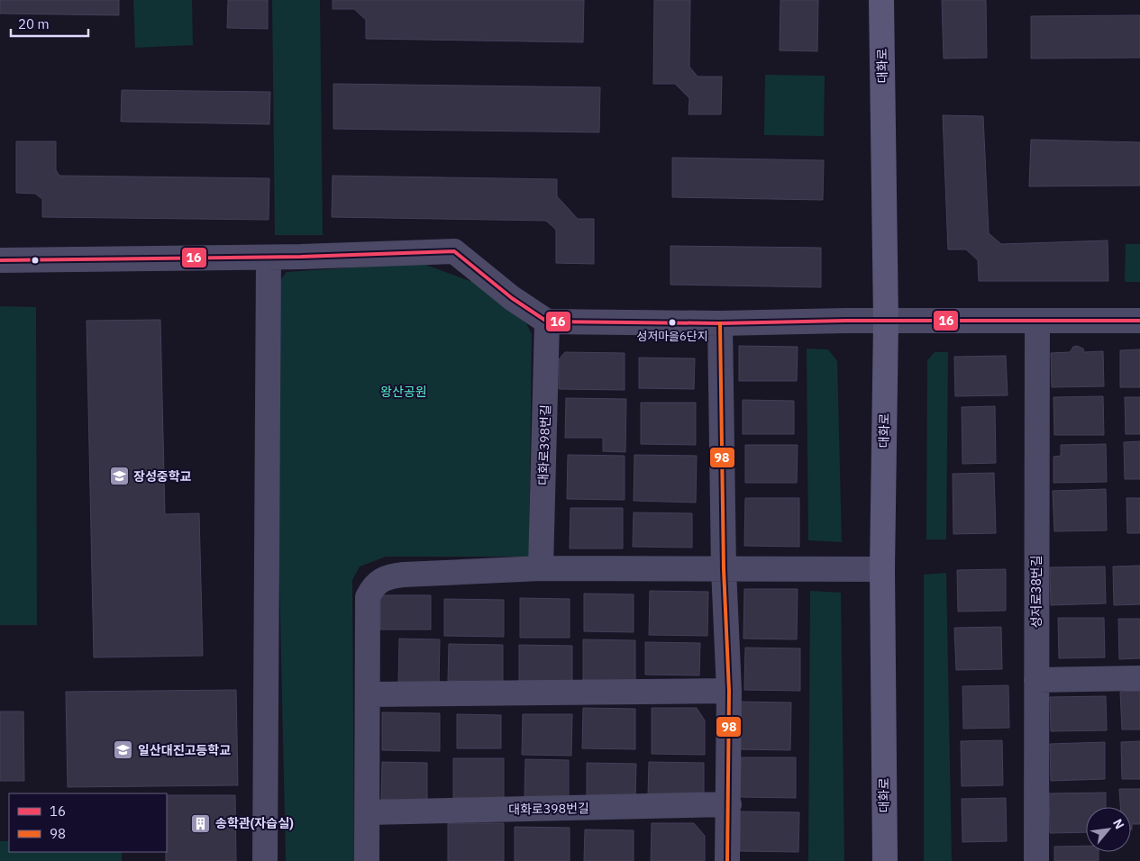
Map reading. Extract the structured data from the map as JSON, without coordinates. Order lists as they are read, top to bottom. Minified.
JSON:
{"streets":{"street":["대화로","대화로398번길","성저로38번길"]},"parks":["왕산공원"],"places":{"other":["성저마을6단지"],"school or university":["장성중학교","일산대진고등학교"],"building":["송학관(자습실)"]},"lines":["transit line 16","transit line 98"],"legend":["16","98"],"scale_bar":"20 m","north":"top right"}
